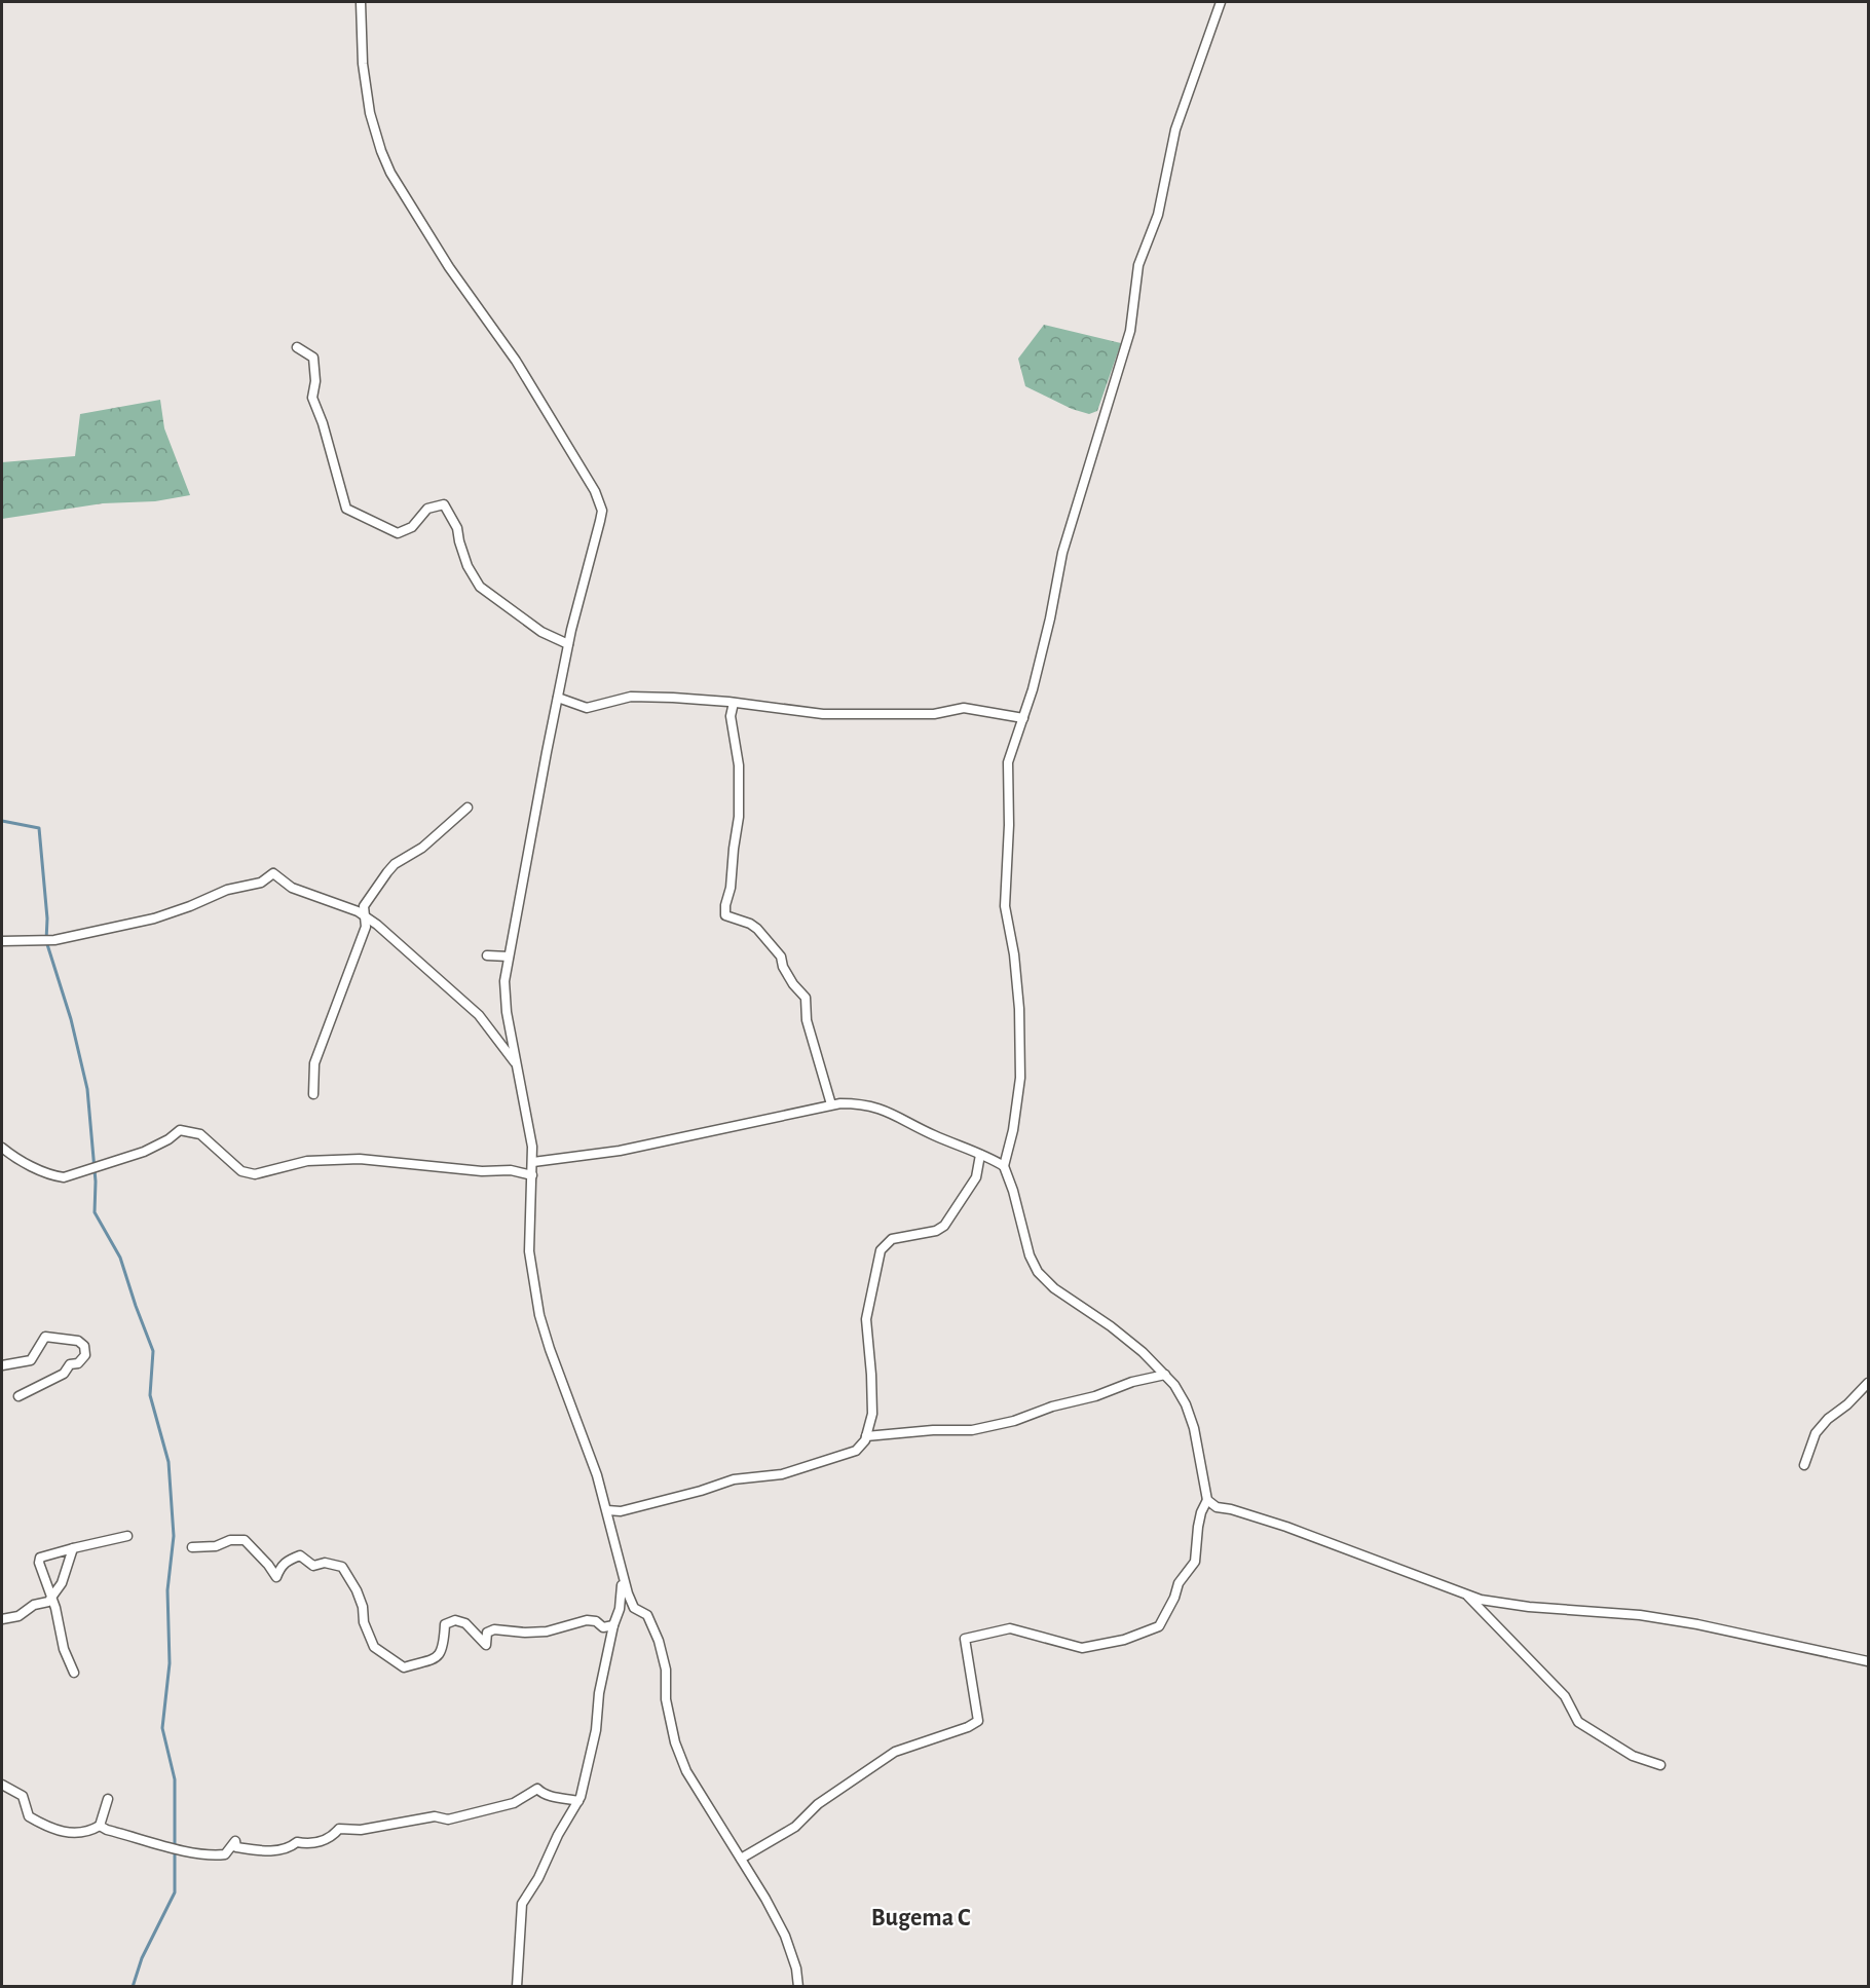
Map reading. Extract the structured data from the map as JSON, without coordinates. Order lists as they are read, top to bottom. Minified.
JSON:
{"districts":["Bugema C"]}
